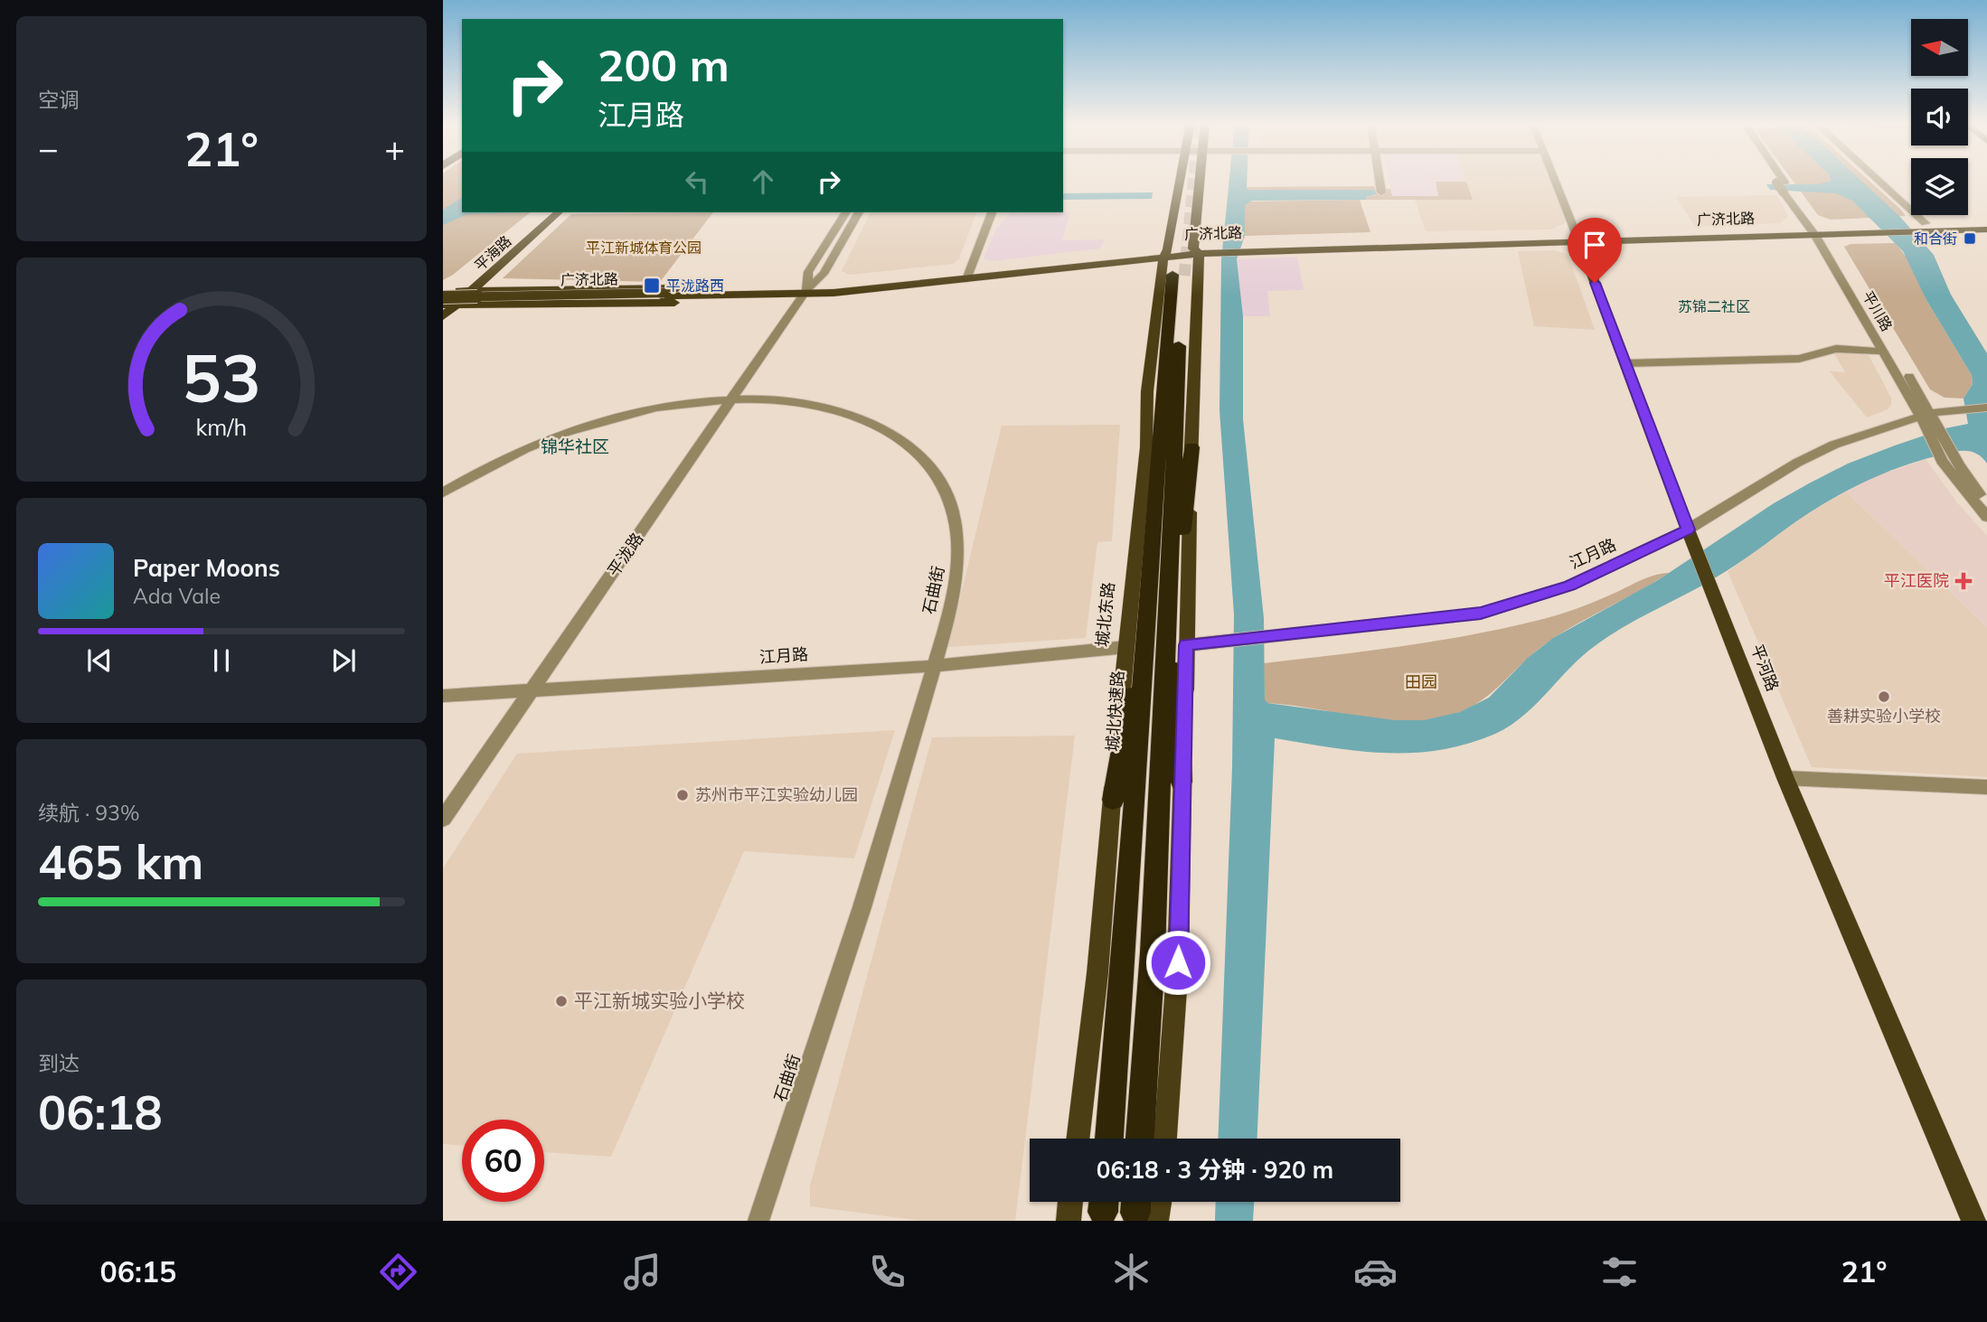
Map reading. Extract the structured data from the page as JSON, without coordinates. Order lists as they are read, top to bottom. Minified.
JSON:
{"streets":{"highway":["城北快速路"],"main road":["广济北路","平海路","城北东路","平河路"],"street":["平川路","江月路","平泷路","石曲街"]},"crossings":[["广济北路","平海路"],["广济北路","平川路"],["广济北路","平泷路"],["广济北路","城北东路"],["广济北路","平河路"],["广济北路","城北快速路"],["平川路","江月路"],["江月路","平泷路"],["江月路","石曲街"],["江月路","城北东路"],["江月路","平河路"],["平泷路","石曲街"],["城北东路","城北快速路"]],"districts":["苏锦二社区","锦华社区"],"parks":["平江新城体育公园","田园"],"places":{"transit":["和合街","平泷路西"],"health":["平江医院"],"other":["善耕实验小学校","苏州市平江实验幼儿园","平江新城实验小学校"]},"north":"left","page":{"tile":["空调",["续航 · 93%","465 km"],["到达","06:18"]],"turn":["200 m","江月路"],"heat":["−","21°","+"],"song":["Paper Moons","Ada Vale"],"limit":"60","trip":"06:18 · 3 分钟 · 920 m","tabs":["06:15","21°"],"gauge":["53","km/h"]}}
